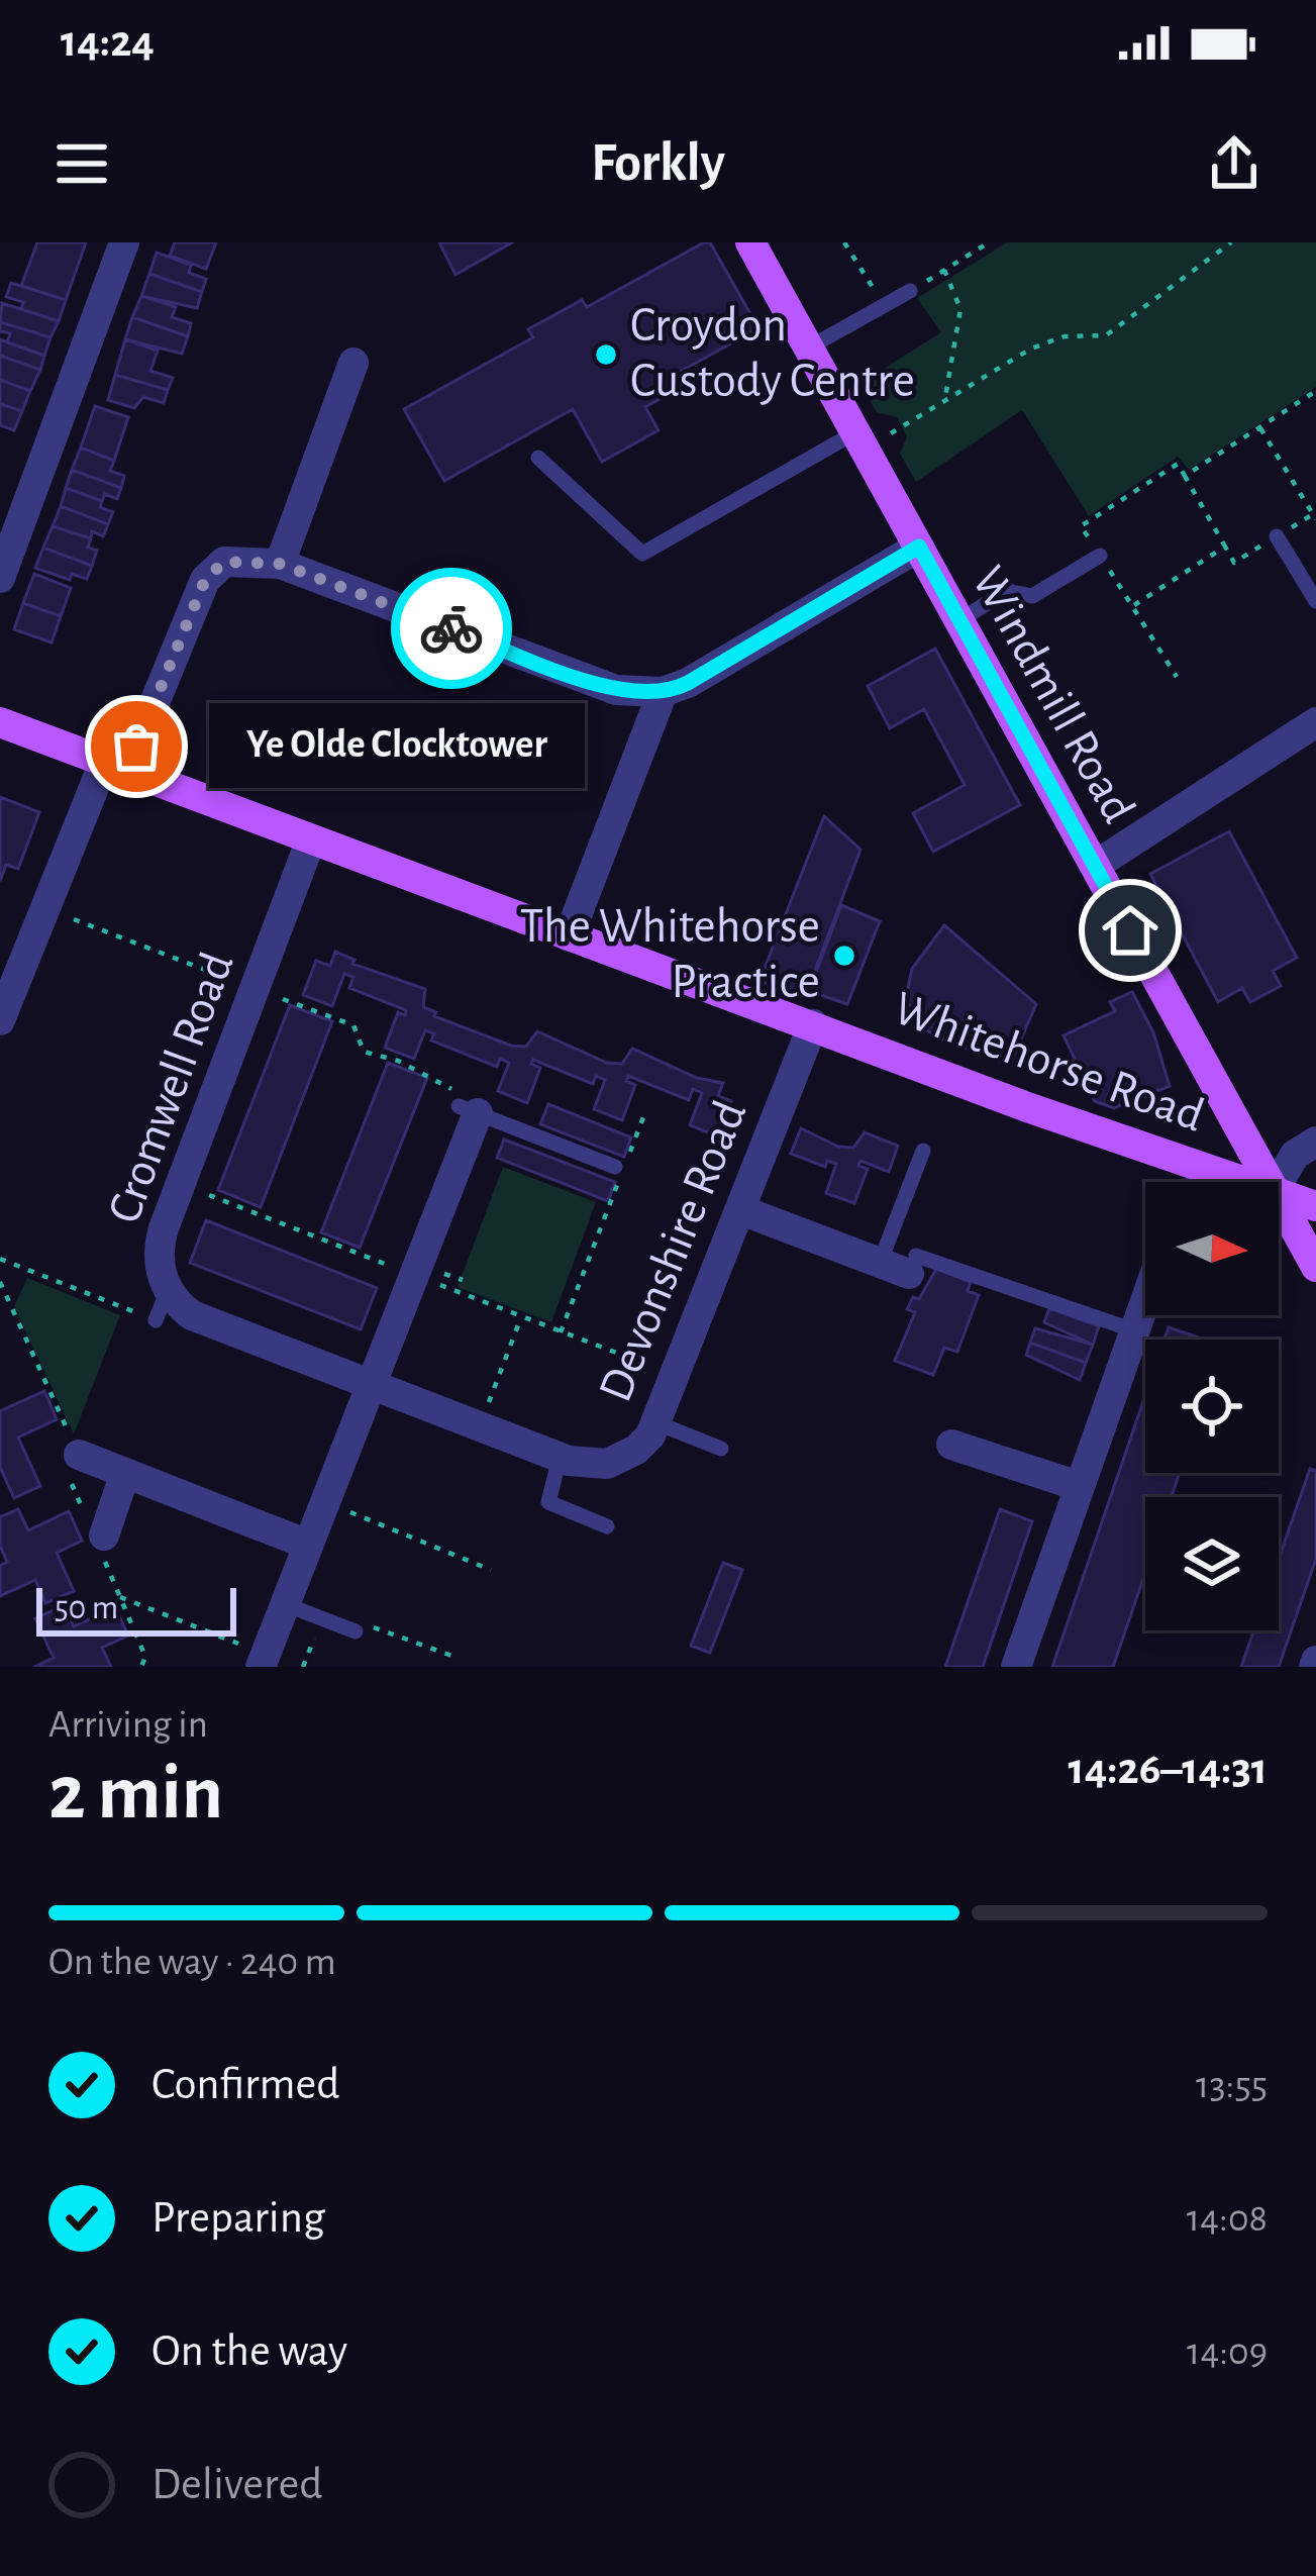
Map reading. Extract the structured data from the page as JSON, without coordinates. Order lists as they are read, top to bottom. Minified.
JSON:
{"streets":{"main road":["Windmill Road","Whitehorse Road"],"street":["Cromwell Road","Devonshire Road"]},"crossings":[["Whitehorse Road","Cromwell Road"],["Whitehorse Road","Devonshire Road"],["Cromwell Road","Devonshire Road"]],"places":["Croydon Custody Centre","Ye Olde Clocktower","The Whitehorse Practice"],"scale_bar":"50 m","north":"right","page":{"status":"14:24","header":"Forkly","bubble":"Ye Olde Clocktower","scale":"50 m","heading":["2 min","Arriving in","14:26–14:31"],"bar":"On the way · 240 m","list":[["Confirmed","13:55"],["Preparing","14:08"],["On the way","14:09"],"Delivered"]}}
